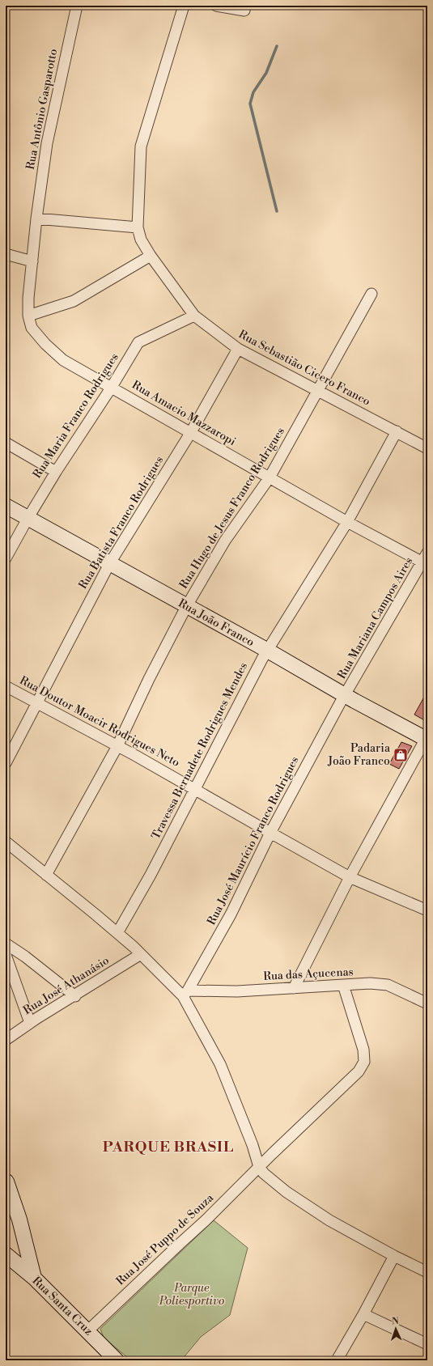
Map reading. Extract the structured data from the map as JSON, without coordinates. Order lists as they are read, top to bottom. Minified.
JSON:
{"streets":{"street":["Rua Antônio Gasparotto","Rua Sebastião Cicero Franco","Rua Amacio Mazzaropi","Rua Maria Franco Rodrigues","Rua Hugo de Jesus Franco Rodrigues","Rua Batista Franco Rodrigues","Rua Mariana Campos Aires","Rua João Franco","Rua Doutor Moacir Rodrigues Neto","Travessa Bernadete Rodrigues Mendes","Rua José Maurício Franco Rodrigues","Rua das Açucenas","Rua José Athanásio","Rua José Puppo de Souza","Rua Santa Cruz"]},"crossings":[["Rua Antônio Gasparotto","Rua Amacio Mazzaropi"],["Rua Sebastião Cicero Franco","Rua Maria Franco Rodrigues"],["Rua Sebastião Cicero Franco","Rua Hugo de Jesus Franco Rodrigues"],["Rua Sebastião Cicero Franco","Rua Batista Franco Rodrigues"],["Rua Sebastião Cicero Franco","Travessa Bernadete Rodrigues Mendes"],["Rua Amacio Mazzaropi","Rua Maria Franco Rodrigues"],["Rua Amacio Mazzaropi","Rua Hugo de Jesus Franco Rodrigues"],["Rua Amacio Mazzaropi","Rua Batista Franco Rodrigues"],["Rua Amacio Mazzaropi","Rua Mariana Campos Aires"],["Rua Amacio Mazzaropi","Travessa Bernadete Rodrigues Mendes"],["Rua Maria Franco Rodrigues","Rua João Franco"],["Rua Hugo de Jesus Franco Rodrigues","Rua João Franco"],["Rua Hugo de Jesus Franco Rodrigues","Rua Doutor Moacir Rodrigues Neto"],["Rua Batista Franco Rodrigues","Rua João Franco"],["Rua Batista Franco Rodrigues","Rua Doutor Moacir Rodrigues Neto"],["Rua Mariana Campos Aires","Rua João Franco"],["Rua Mariana Campos Aires","Rua José Maurício Franco Rodrigues"],["Rua João Franco","Travessa Bernadete Rodrigues Mendes"],["Rua João Franco","Rua José Maurício Franco Rodrigues"],["Rua Doutor Moacir Rodrigues Neto","Travessa Bernadete Rodrigues Mendes"],["Rua Doutor Moacir Rodrigues Neto","Rua José Maurício Franco Rodrigues"],["Rua José Maurício Franco Rodrigues","Rua das Açucenas"],["Rua das Açucenas","Rua José Puppo de Souza"],["Rua José Puppo de Souza","Rua Santa Cruz"]],"districts":["PARQUE BRASIL"],"parks":["Parque Poliesportivo"],"places":{"shop":["Padaria João Franco"]},"north":"top"}
